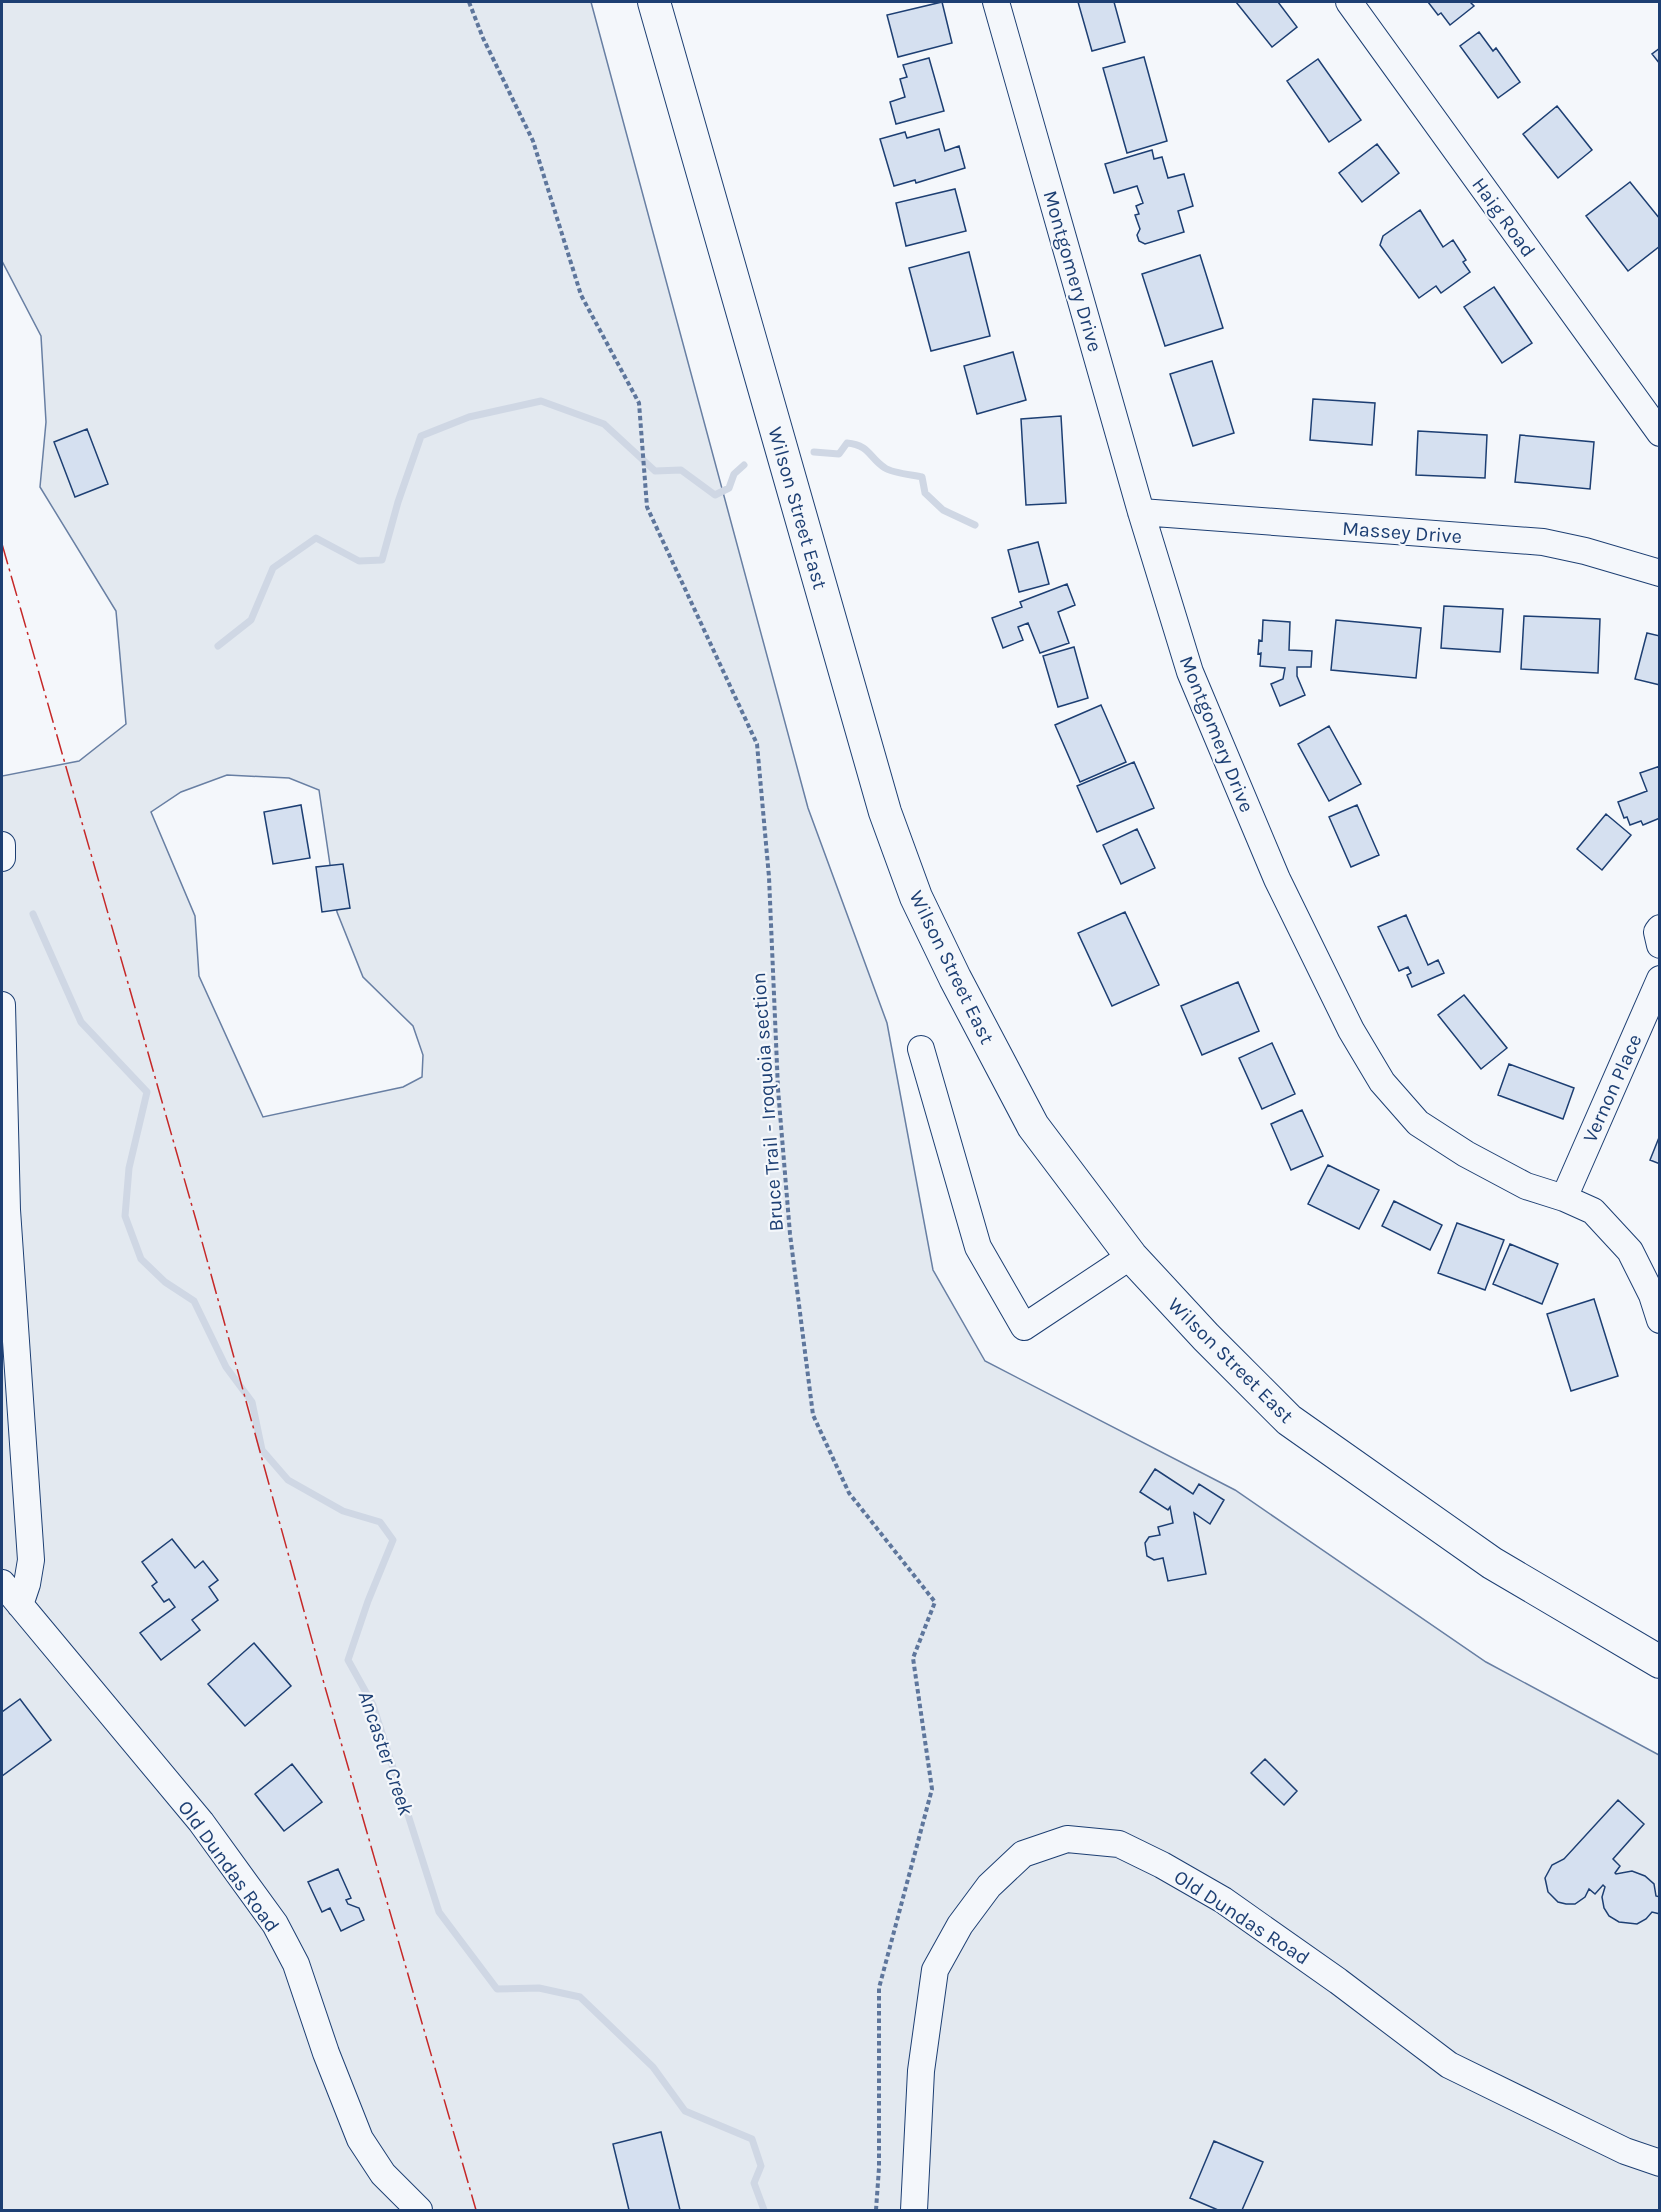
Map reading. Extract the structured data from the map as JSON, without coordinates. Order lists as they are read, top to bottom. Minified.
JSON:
{"streets":{"main road":["Wilson Street East"],"street":["Haig Road","Montgomery Drive","Massey Drive","Vernon Place","Old Dundas Road"],"path":["Bruce Trail - Iroquoia section"]},"crossings":[["Montgomery Drive","Massey Drive"],["Montgomery Drive","Vernon Place"]],"water":["Ancaster Creek"]}
